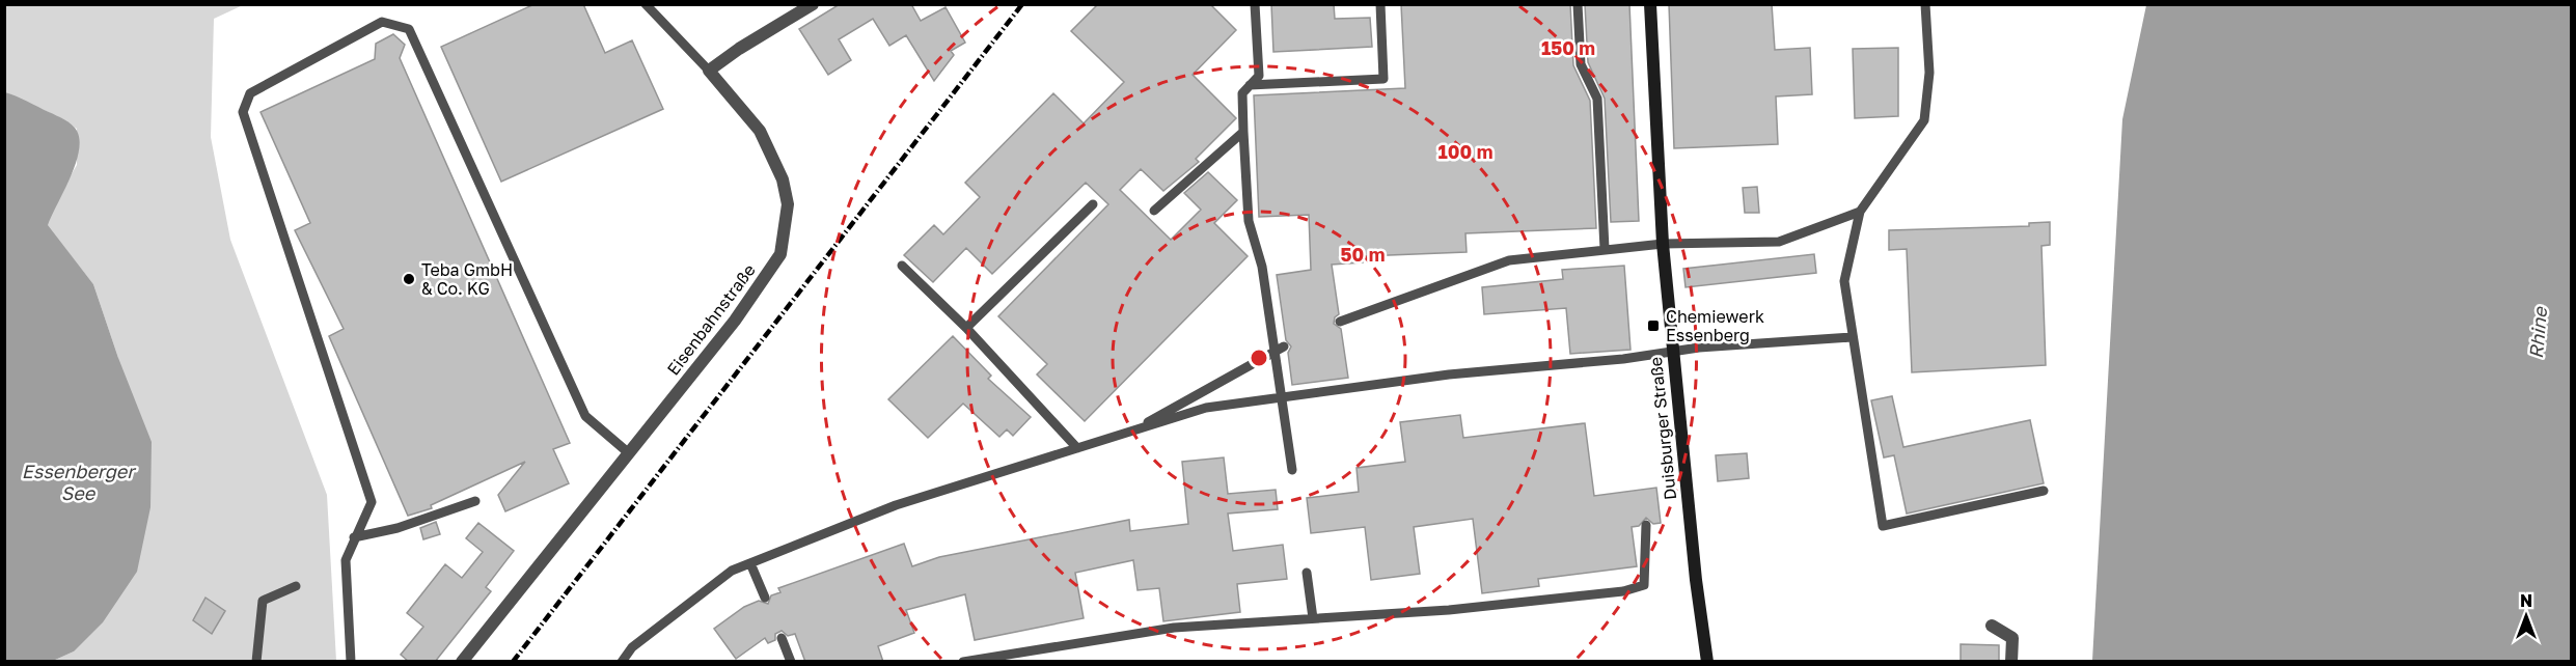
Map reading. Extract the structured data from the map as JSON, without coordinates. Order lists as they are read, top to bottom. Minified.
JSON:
{"streets":{"main road":["Duisburger Straße"],"street":["Eisenbahnstraße"]},"water":["Rhine","Essenberger See"],"places":{"other":["Teba GmbH & Co. KG"],"transit":["Chemiewerk Essenberg"]},"north":"top","rings":["150 m","100 m","50 m"]}
